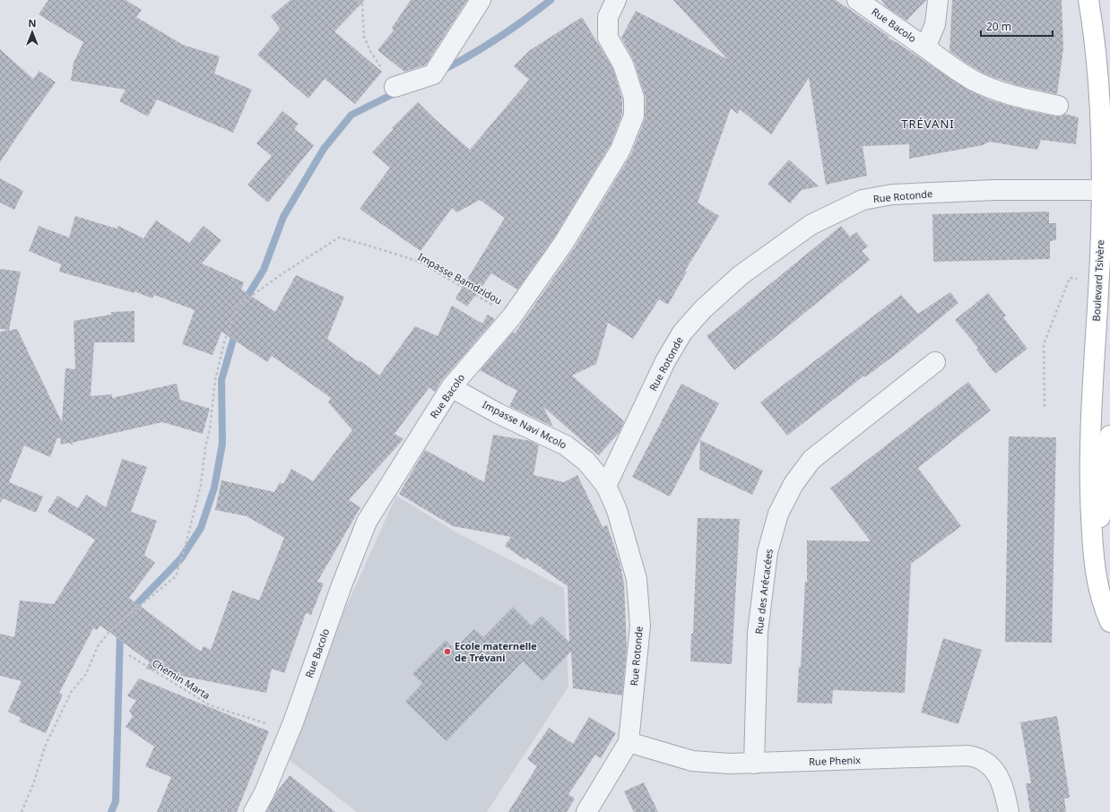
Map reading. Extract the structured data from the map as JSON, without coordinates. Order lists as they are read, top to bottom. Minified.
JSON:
{"streets":{"main road":["Boulevard Tsivère"],"street":["Rue Bacolo","Rue Rotonde","Impasse Navi Mcolo","Rue des Arécacées","Rue Phenix"],"path":["Impasse Bamdzidou","Chemin Marta"]},"crossings":[["Rue Bacolo","Impasse Bamdzidou"],["Rue Bacolo","Impasse Navi Mcolo"],["Rue Bacolo","Chemin Marta"],["Rue Rotonde","Boulevard Tsivère"],["Rue Rotonde","Impasse Navi Mcolo"],["Rue Rotonde","Rue Phenix"],["Rue des Arécacées","Rue Phenix"]],"districts":["TRÉVANI"],"places":["Ecole maternelle de Trévani"],"scale_bar":"20 m","north":"top"}
